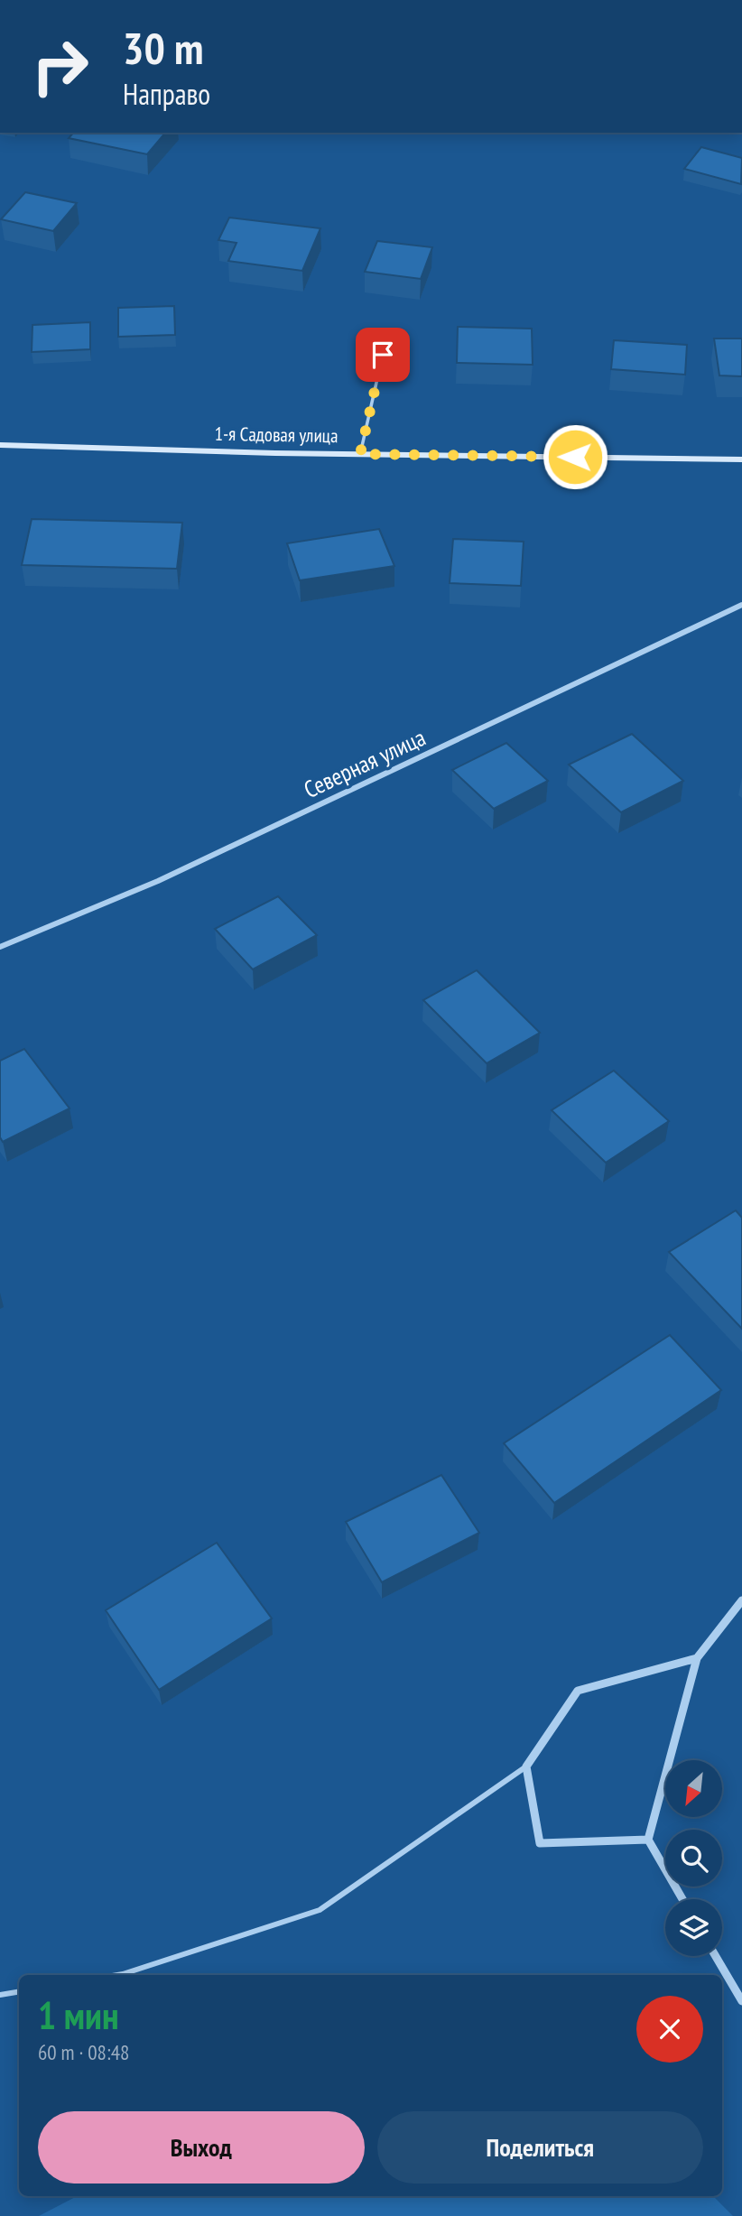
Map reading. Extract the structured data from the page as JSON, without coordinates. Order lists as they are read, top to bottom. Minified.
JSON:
{"streets":{"street":["1-я Садовая улица","Северная улица"]},"north":"bottom left","page":{"turn":["30 m","Направо"],"heading":["1 мин","60 m · 08:48"],"buttons":["Выход","Поделиться"]}}
